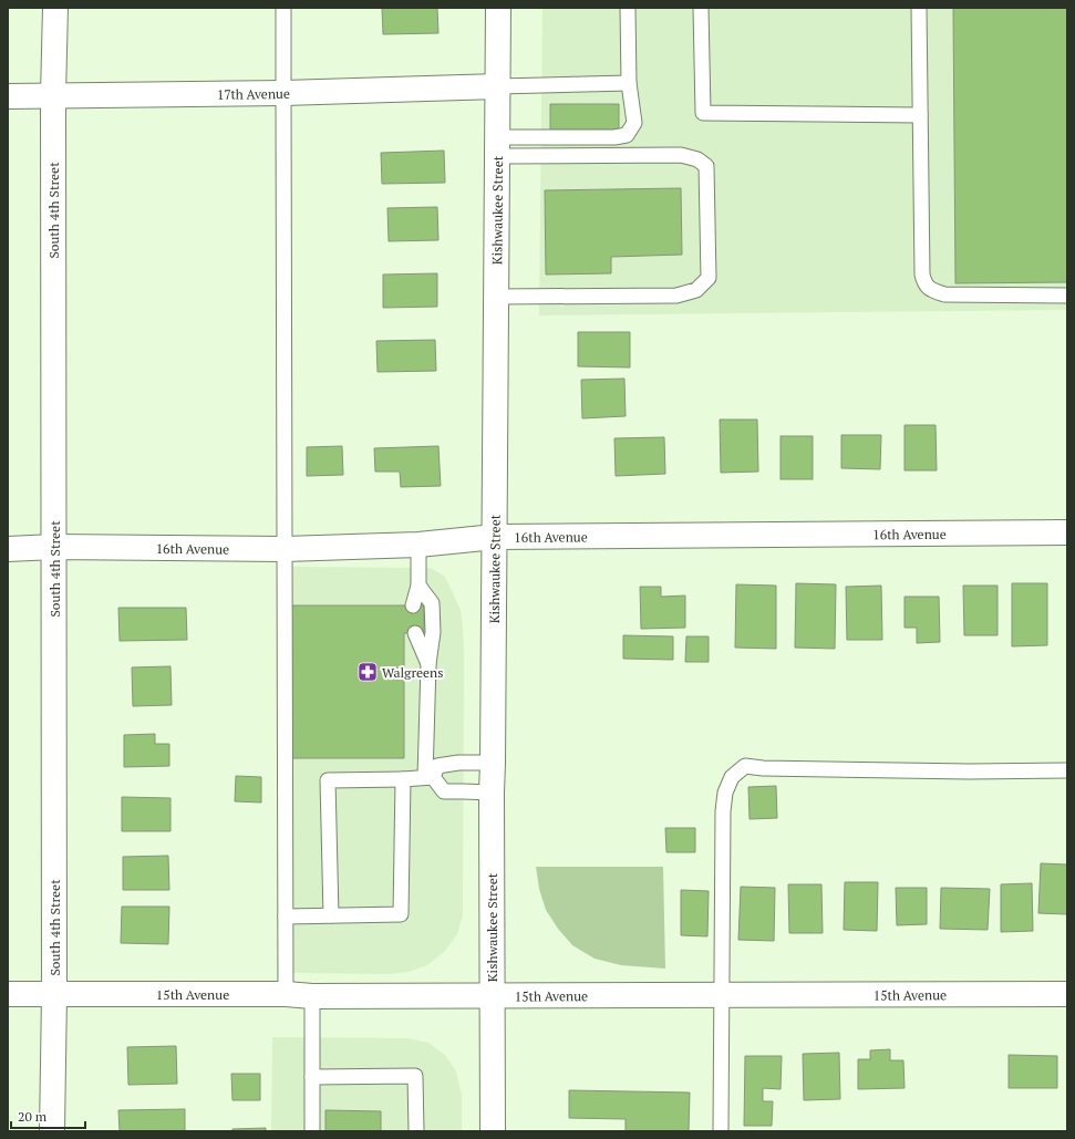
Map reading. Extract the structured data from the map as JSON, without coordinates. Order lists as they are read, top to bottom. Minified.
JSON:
{"streets":{"street":["17th Avenue","South 4th Street","Kishwaukee Street","16th Avenue","15th Avenue"]},"crossings":[["17th Avenue","South 4th Street"],["17th Avenue","Kishwaukee Street"],["South 4th Street","16th Avenue"],["South 4th Street","15th Avenue"],["Kishwaukee Street","16th Avenue"],["Kishwaukee Street","15th Avenue"]],"places":{"pharmacy":["Walgreens"]},"scale_bar":"20 m"}
